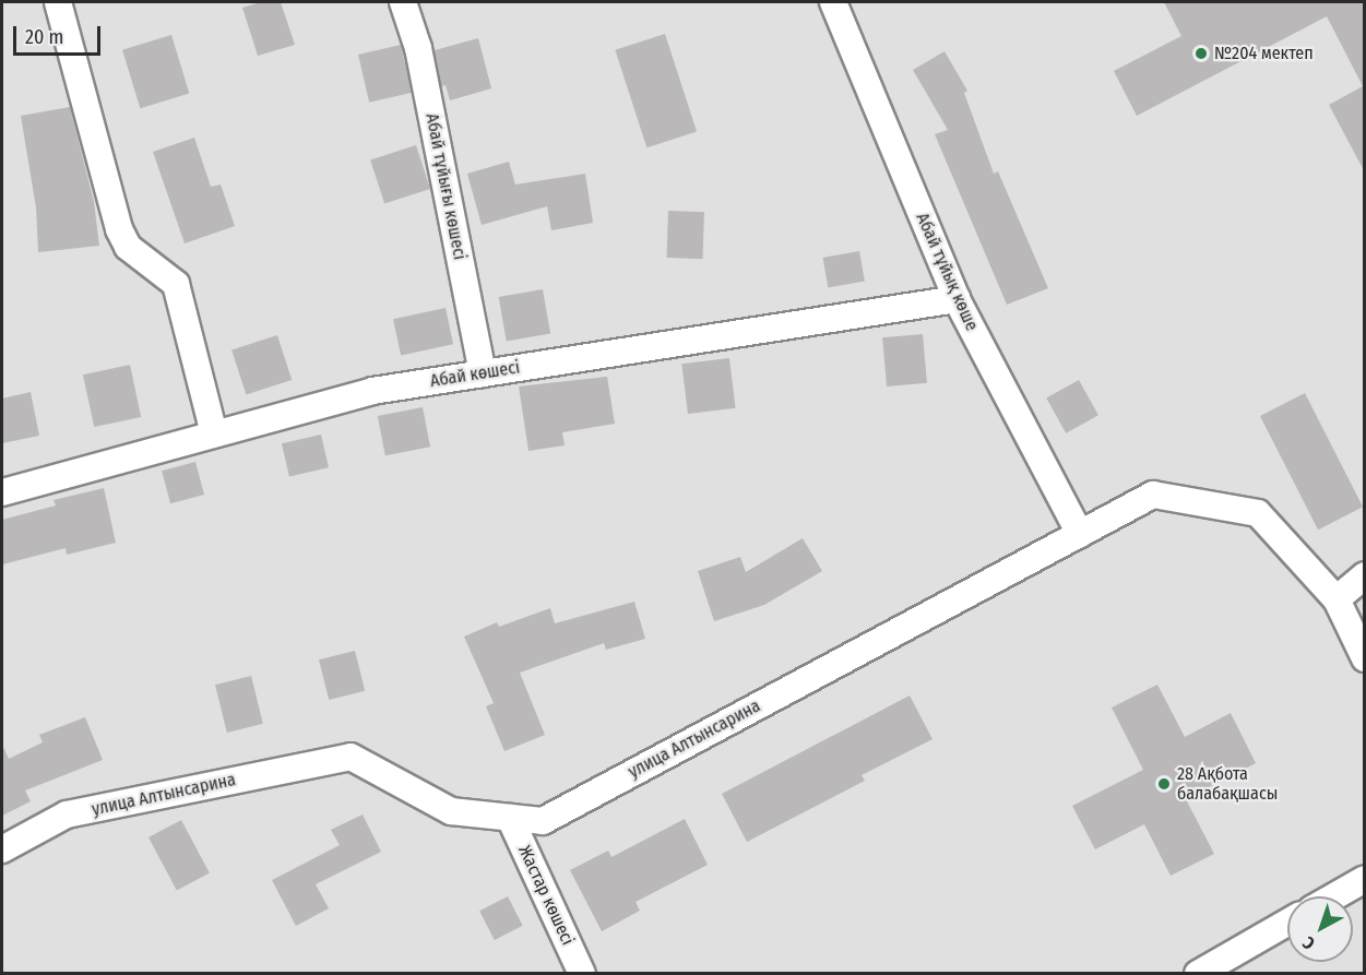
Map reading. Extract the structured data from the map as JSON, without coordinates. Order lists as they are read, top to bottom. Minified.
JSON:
{"streets":{"street":["Абай тұйығы көшесі","Абай тұйық көше","Абай көшесі","улица Алтынсарина","Жастар көшесі"]},"crossings":[["Абай тұйығы көшесі","Абай көшесі"],["Абай тұйық көше","Абай көшесі"],["Абай тұйық көше","улица Алтынсарина"],["улица Алтынсарина","Жастар көшесі"]],"places":["№204 мектеп","28 Ақбота балабақшасы"],"scale_bar":"20 m","north":"bottom left"}
